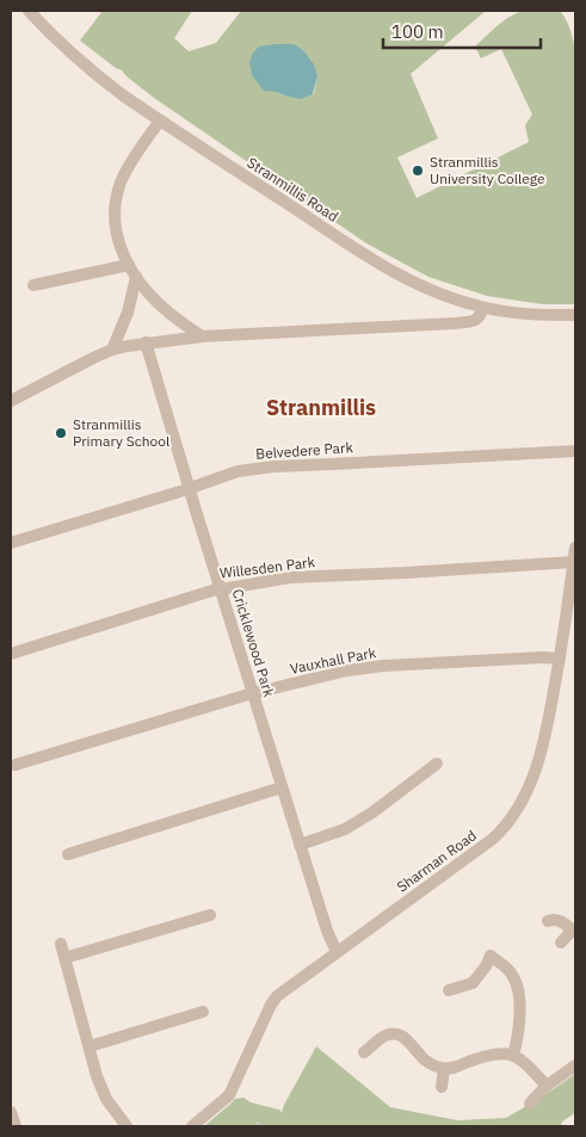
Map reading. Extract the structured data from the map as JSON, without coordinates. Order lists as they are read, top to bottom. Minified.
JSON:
{"streets":{"street":["Stranmillis Road","Belvedere Park","Willesden Park","Cricklewood Park","Vauxhall Park","Sharman Road"]},"crossings":[["Belvedere Park","Cricklewood Park"],["Willesden Park","Cricklewood Park"],["Willesden Park","Sharman Road"],["Cricklewood Park","Vauxhall Park"],["Cricklewood Park","Sharman Road"],["Vauxhall Park","Sharman Road"]],"districts":["Stranmillis"],"places":["Stranmillis University College","Stranmillis Primary School"],"scale_bar":"100 m"}
